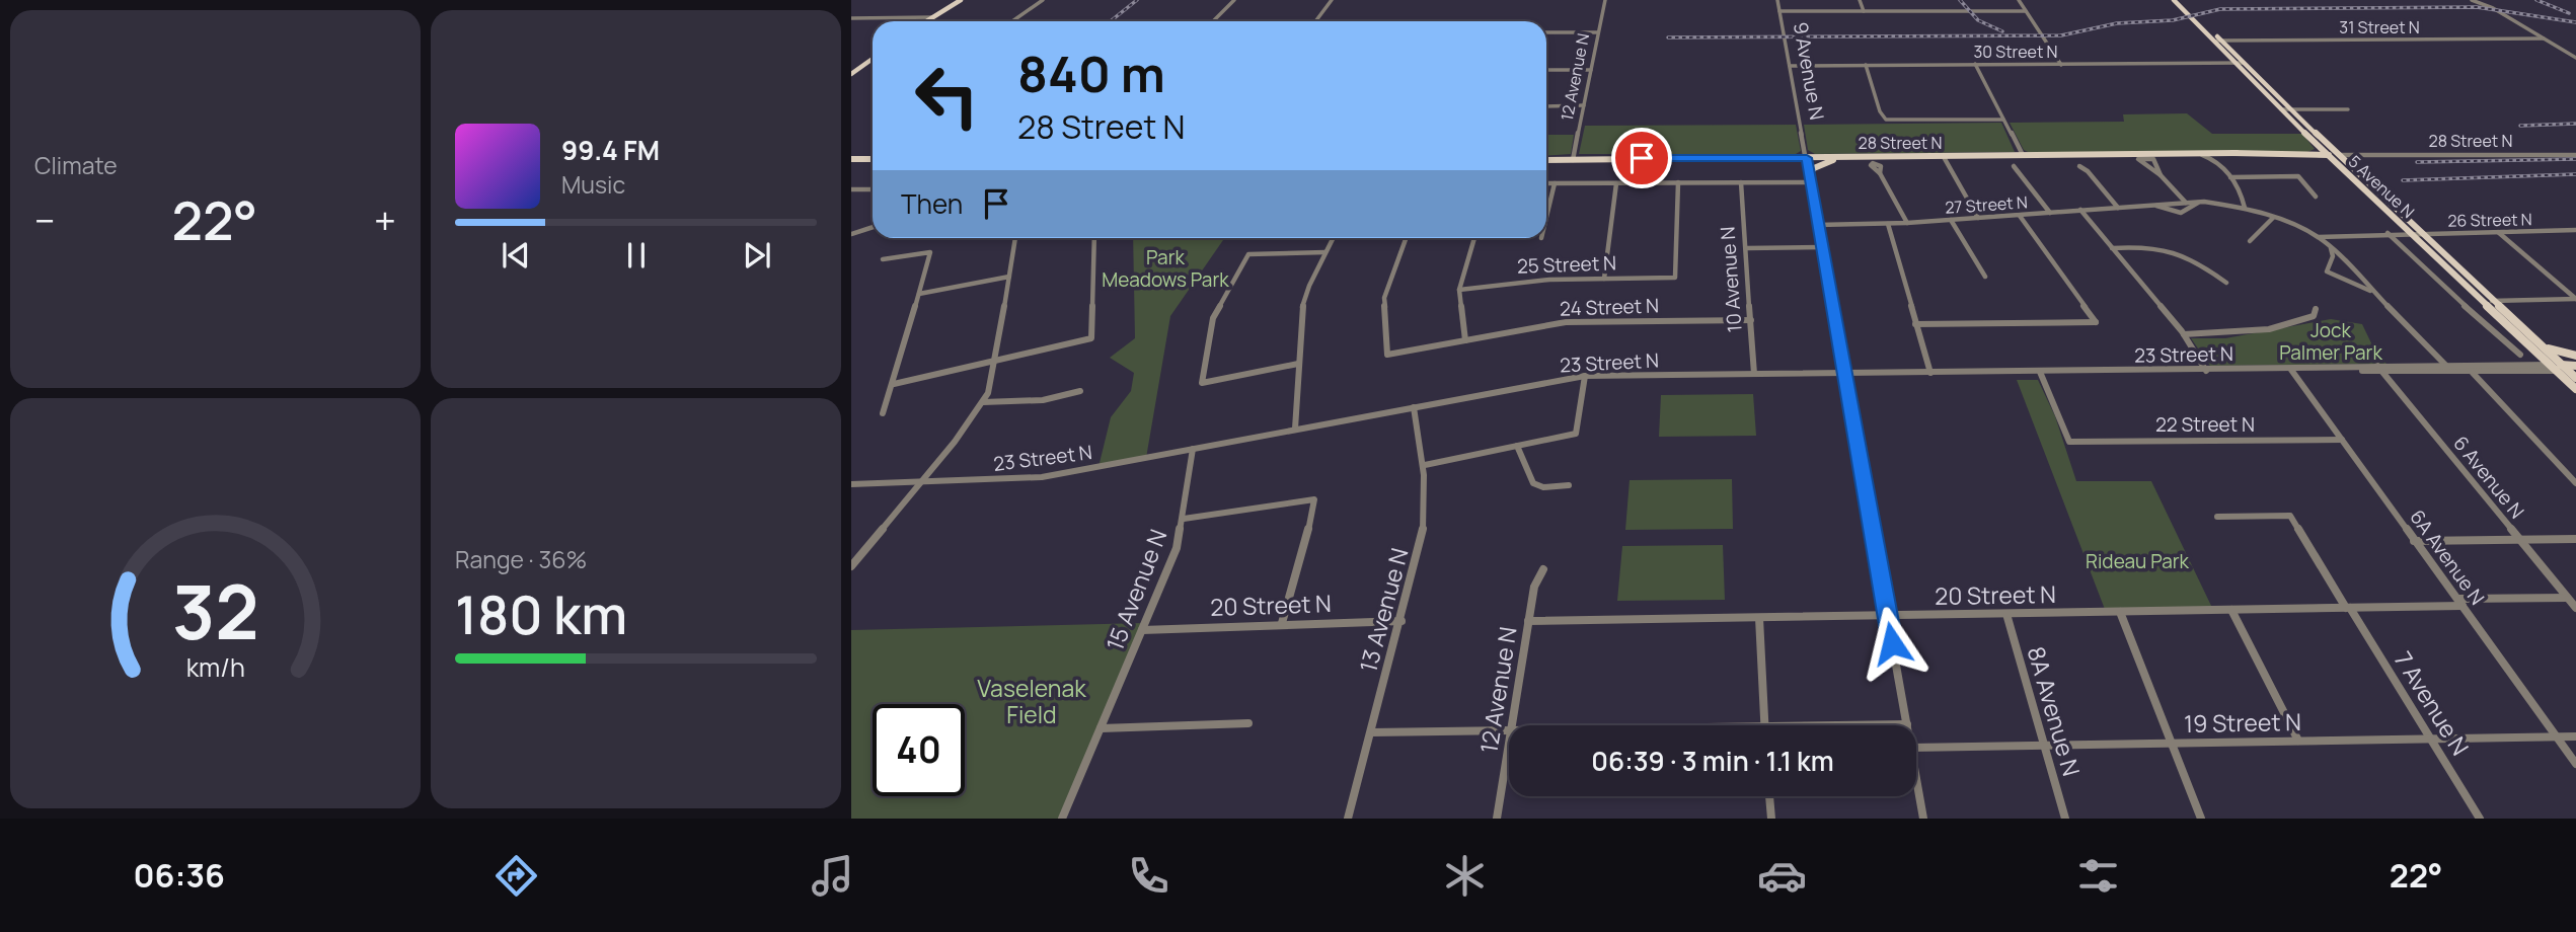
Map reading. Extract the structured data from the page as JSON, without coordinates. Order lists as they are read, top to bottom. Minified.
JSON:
{"streets":{"main road":["28 Street N","5 Avenue N"],"street":["31 Street N","30 Street N","9 Avenue N","12 Avenue N","27 Street N","26 Street N","25 Street N","10 Avenue N","24 Street N","23 Street N","22 Street N","6 Avenue N","6A Avenue N","15 Avenue N","20 Street N","13 Avenue N","7 Avenue N","8A Avenue N","19 Street N"]},"crossings":[["31 Street N","5 Avenue N"],["30 Street N","9 Avenue N"],["30 Street N","5 Avenue N"],["9 Avenue N","28 Street N"],["9 Avenue N","27 Street N"],["9 Avenue N","23 Street N"],["9 Avenue N","20 Street N"],["12 Avenue N","28 Street N"],["12 Avenue N","20 Street N"],["28 Street N","5 Avenue N"],["5 Avenue N","26 Street N"],["5 Avenue N","23 Street N"],["27 Street N","26 Street N"],["10 Avenue N","24 Street N"],["10 Avenue N","23 Street N"],["23 Street N","22 Street N"],["23 Street N","6 Avenue N"],["23 Street N","6A Avenue N"],["23 Street N","15 Avenue N"],["23 Street N","13 Avenue N"],["22 Street N","6A Avenue N"],["6 Avenue N","20 Street N"],["6A Avenue N","20 Street N"],["6A Avenue N","19 Street N"],["15 Avenue N","20 Street N"],["20 Street N","13 Avenue N"],["20 Street N","7 Avenue N"],["20 Street N","8A Avenue N"],["7 Avenue N","19 Street N"],["8A Avenue N","19 Street N"]],"parks":["Park Meadows Park","Jock Palmer Park","Rideau Park","Vaselenak Field"],"page":{"tile":["Climate",["Range · 36%","180 km"]],"turn":["840 m","28 Street N"],"song":["99.4 FM","Music"],"then":"Then","heat":["−","22°","+"],"limit":"40","trip":"06:39 · 3 min · 1.1 km","tabs":["06:36","22°"],"gauge":["32","km/h"]}}
